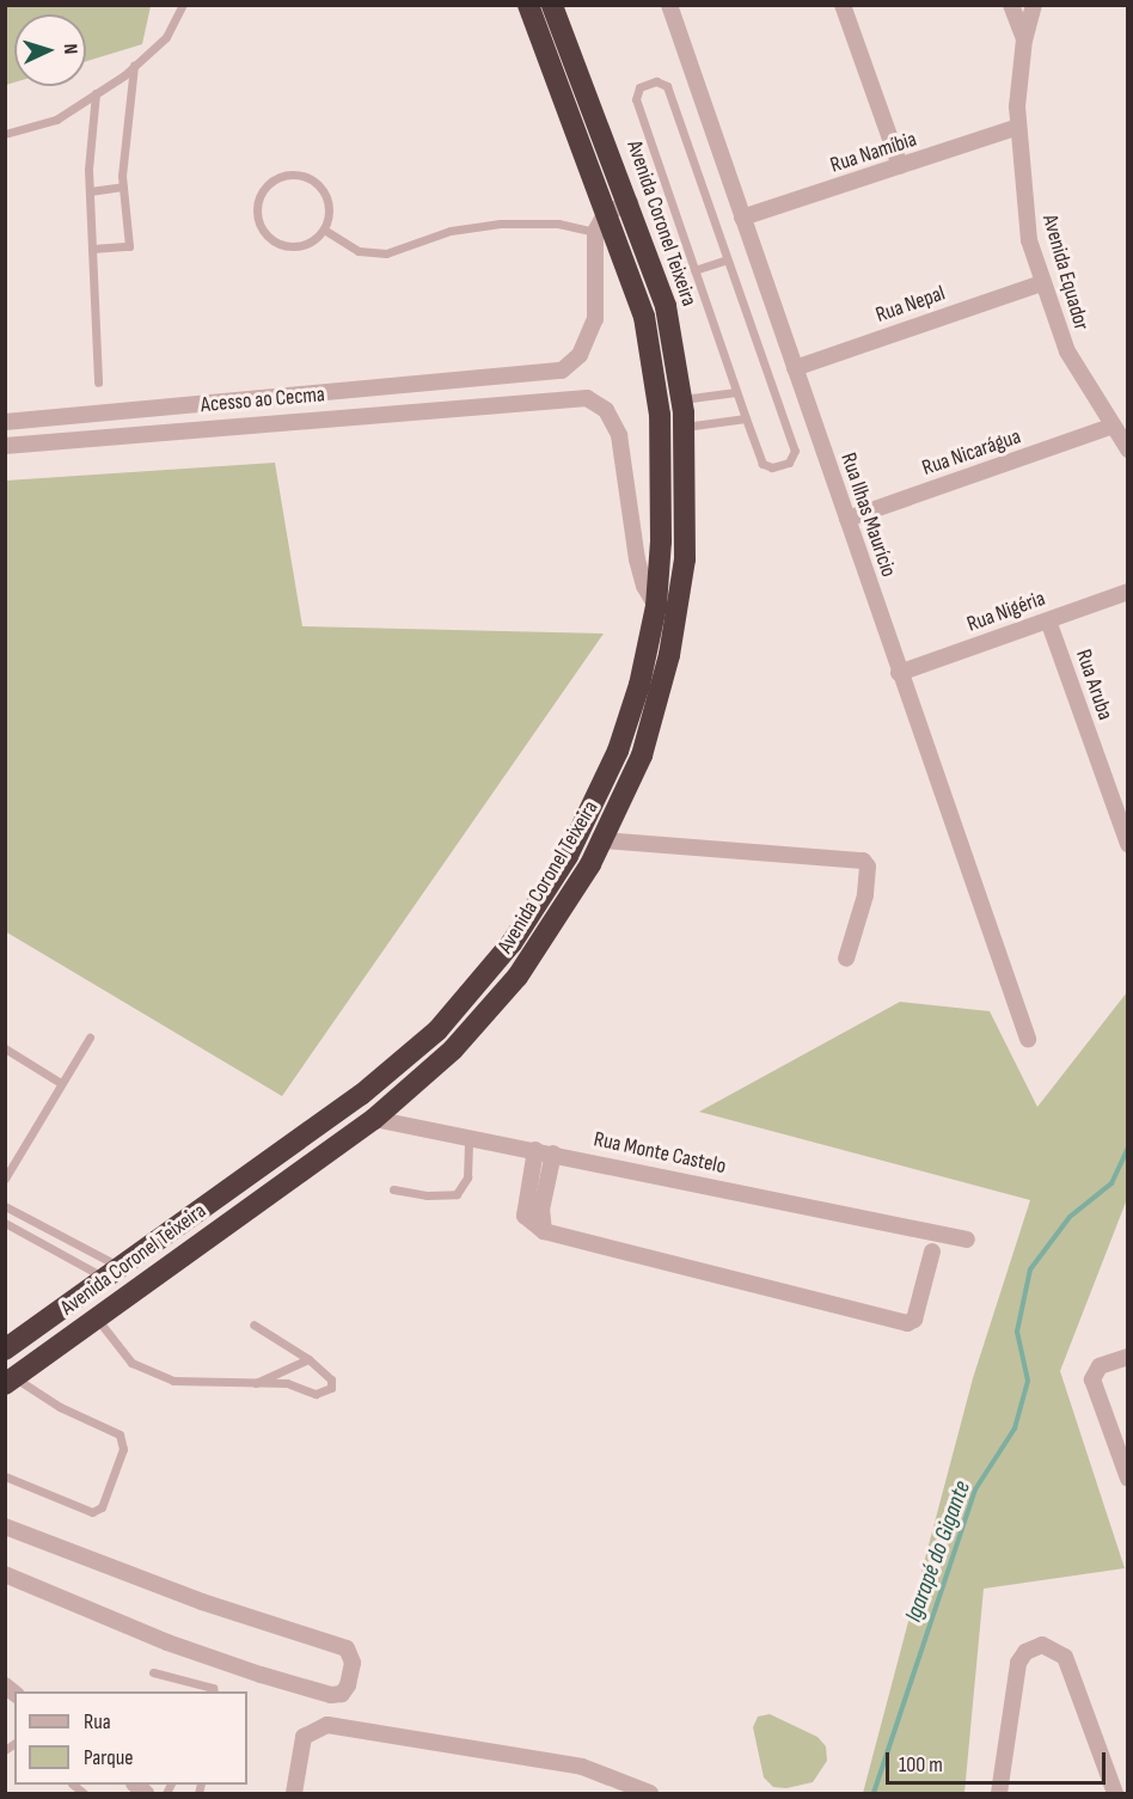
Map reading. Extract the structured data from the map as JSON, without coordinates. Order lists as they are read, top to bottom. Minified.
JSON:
{"streets":{"highway":["Avenida Coronel Teixeira"],"street":["Rua Namíbia","Avenida Equador","Rua Nepal","Acesso ao Cecma","Rua Nicarágua","Rua Ilhas Maurício","Rua Nigéria","Rua Aruba","Rua Monte Castelo"]},"crossings":[["Rua Namíbia","Avenida Equador"],["Rua Namíbia","Rua Ilhas Maurício"],["Avenida Coronel Teixeira","Acesso ao Cecma"],["Avenida Coronel Teixeira","Rua Monte Castelo"],["Avenida Equador","Rua Nepal"],["Avenida Equador","Rua Nicarágua"],["Rua Nepal","Rua Ilhas Maurício"],["Rua Nicarágua","Rua Ilhas Maurício"],["Rua Ilhas Maurício","Rua Nigéria"],["Rua Nigéria","Rua Aruba"]],"water":["Igarapé do Gigante"],"legend":["Rua","Parque"],"scale_bar":"100 m","north":"right"}
